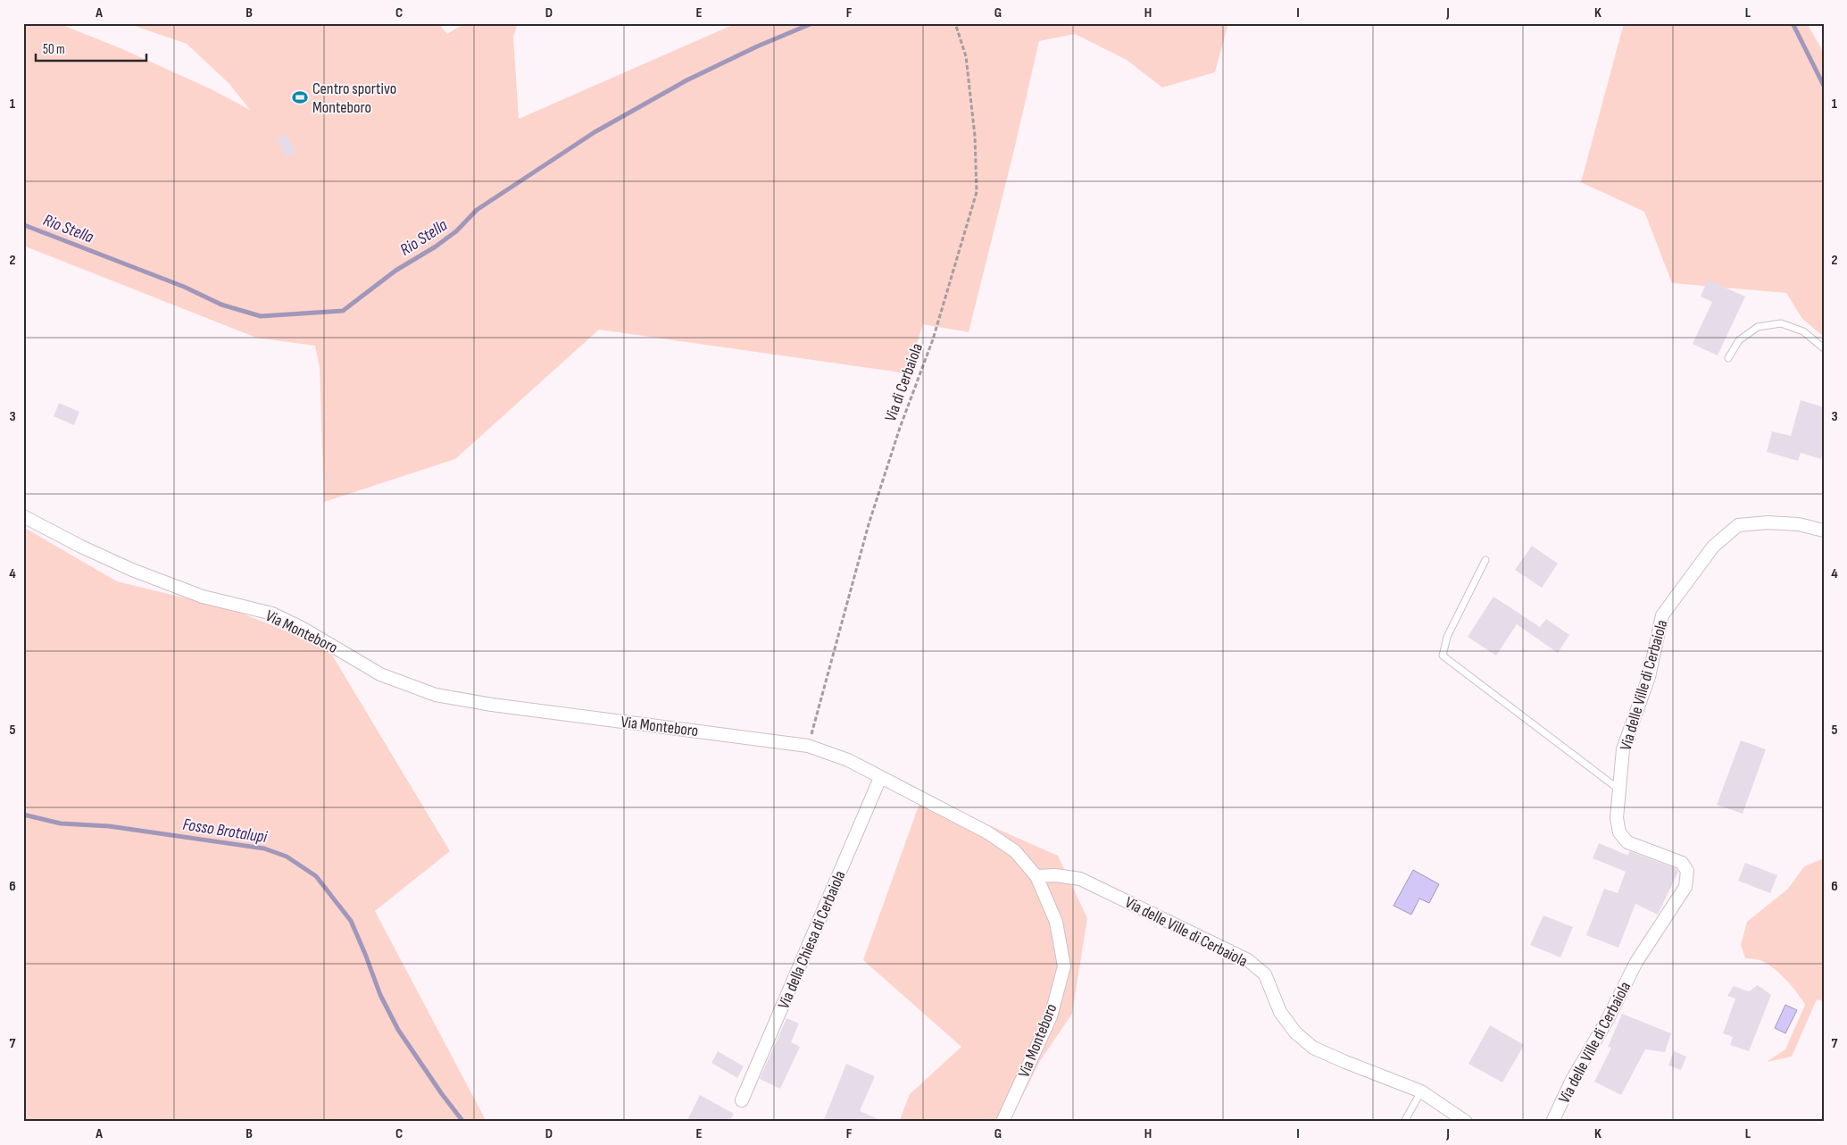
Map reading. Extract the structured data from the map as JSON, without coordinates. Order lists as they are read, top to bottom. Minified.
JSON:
{"streets":{"street":["Via Monteboro","Via delle Ville di Cerbaiola","Via della Chiesa di Cerbaiola"],"path":["Via di Cerbaiola"]},"crossings":[["Via di Cerbaiola","Via Monteboro"],["Via Monteboro","Via delle Ville di Cerbaiola"],["Via Monteboro","Via della Chiesa di Cerbaiola"]],"water":["Rio Stella","Fosso Brotalupi"],"places":{"sports":["Centro sportivo Monteboro"]},"scale_bar":"50 m","grid":{"columns":["A","B","C","D","E","F","G","H","I","J","K","L"],"rows":["1","2","3","4","5","6","7"]}}
